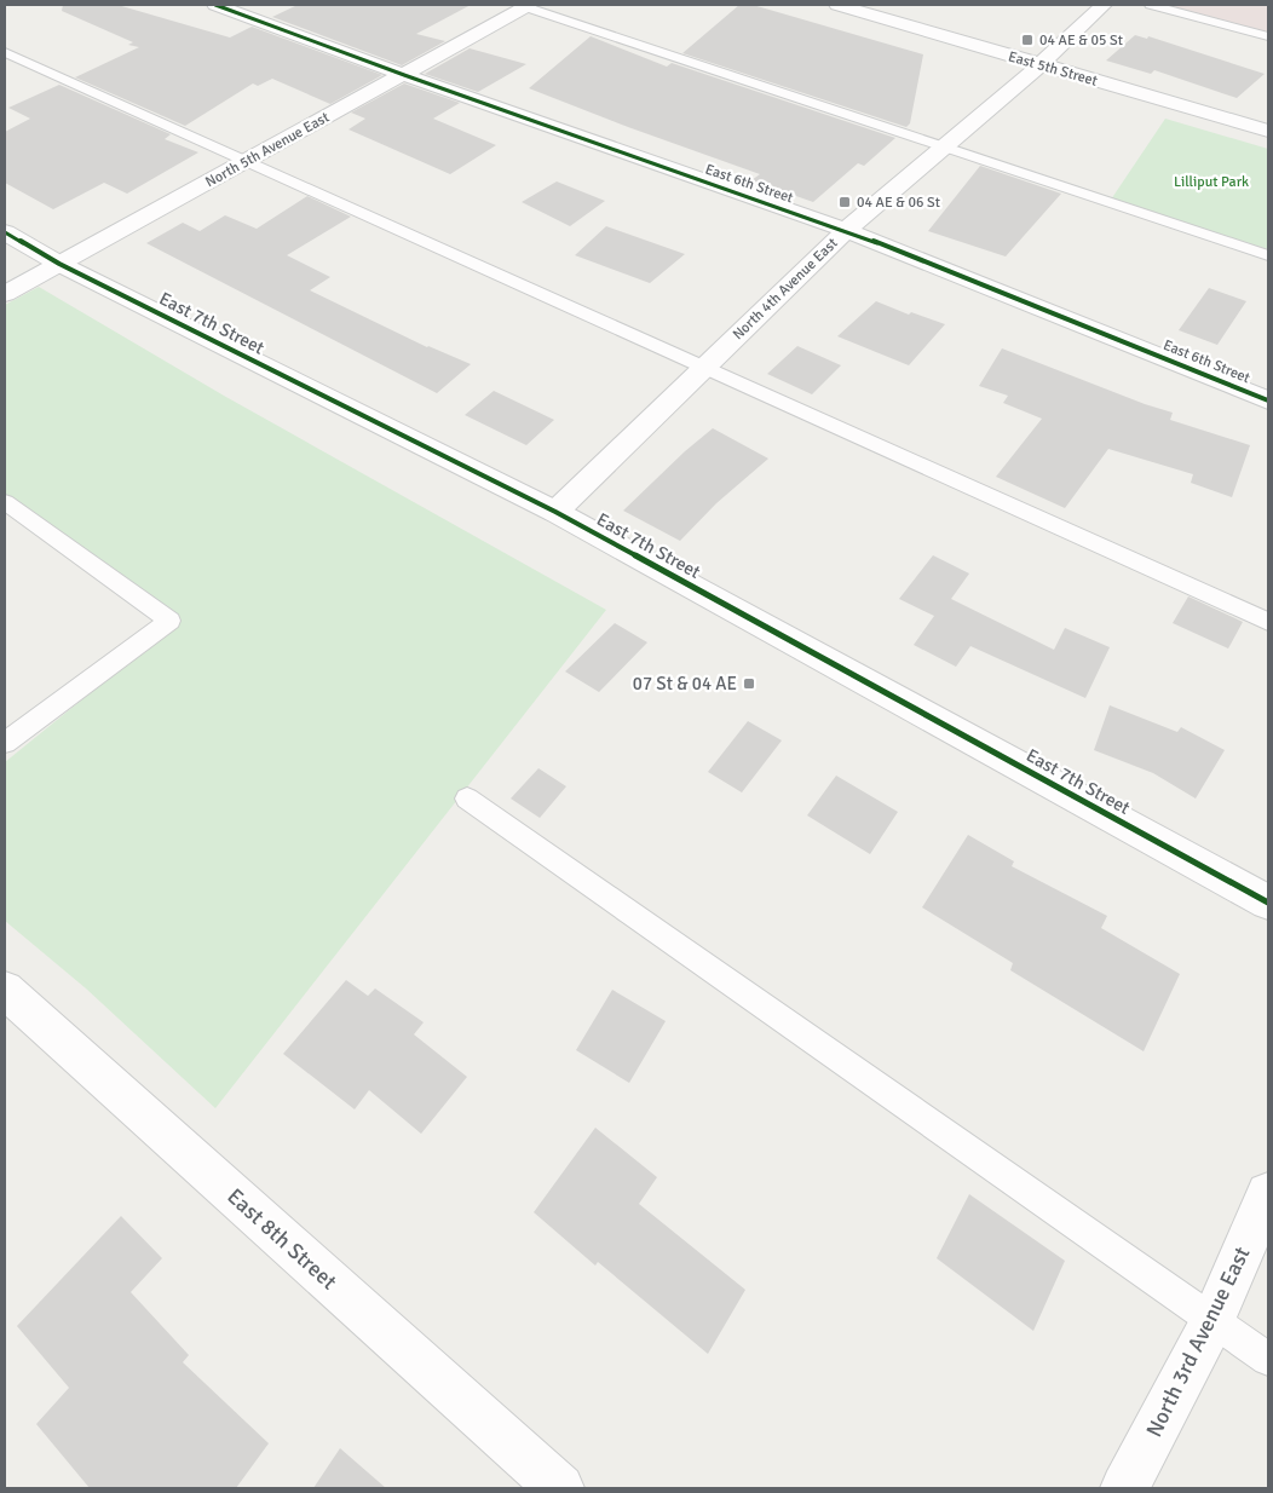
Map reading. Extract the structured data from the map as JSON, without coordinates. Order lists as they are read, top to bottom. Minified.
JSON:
{"streets":{"street":["East 5th Street","North 5th Avenue East","East 6th Street","North 4th Avenue East","East 7th Street","East 8th Street","North 3rd Avenue East"]},"crossings":[["East 5th Street","North 4th Avenue East"],["North 5th Avenue East","East 6th Street"],["North 5th Avenue East","East 7th Street"],["East 6th Street","North 4th Avenue East"],["North 4th Avenue East","East 7th Street"]],"parks":["Lilliput Park"],"places":{"transit":["04 AE & 05 St","04 AE & 06 St","07 St & 04 AE"]}}
